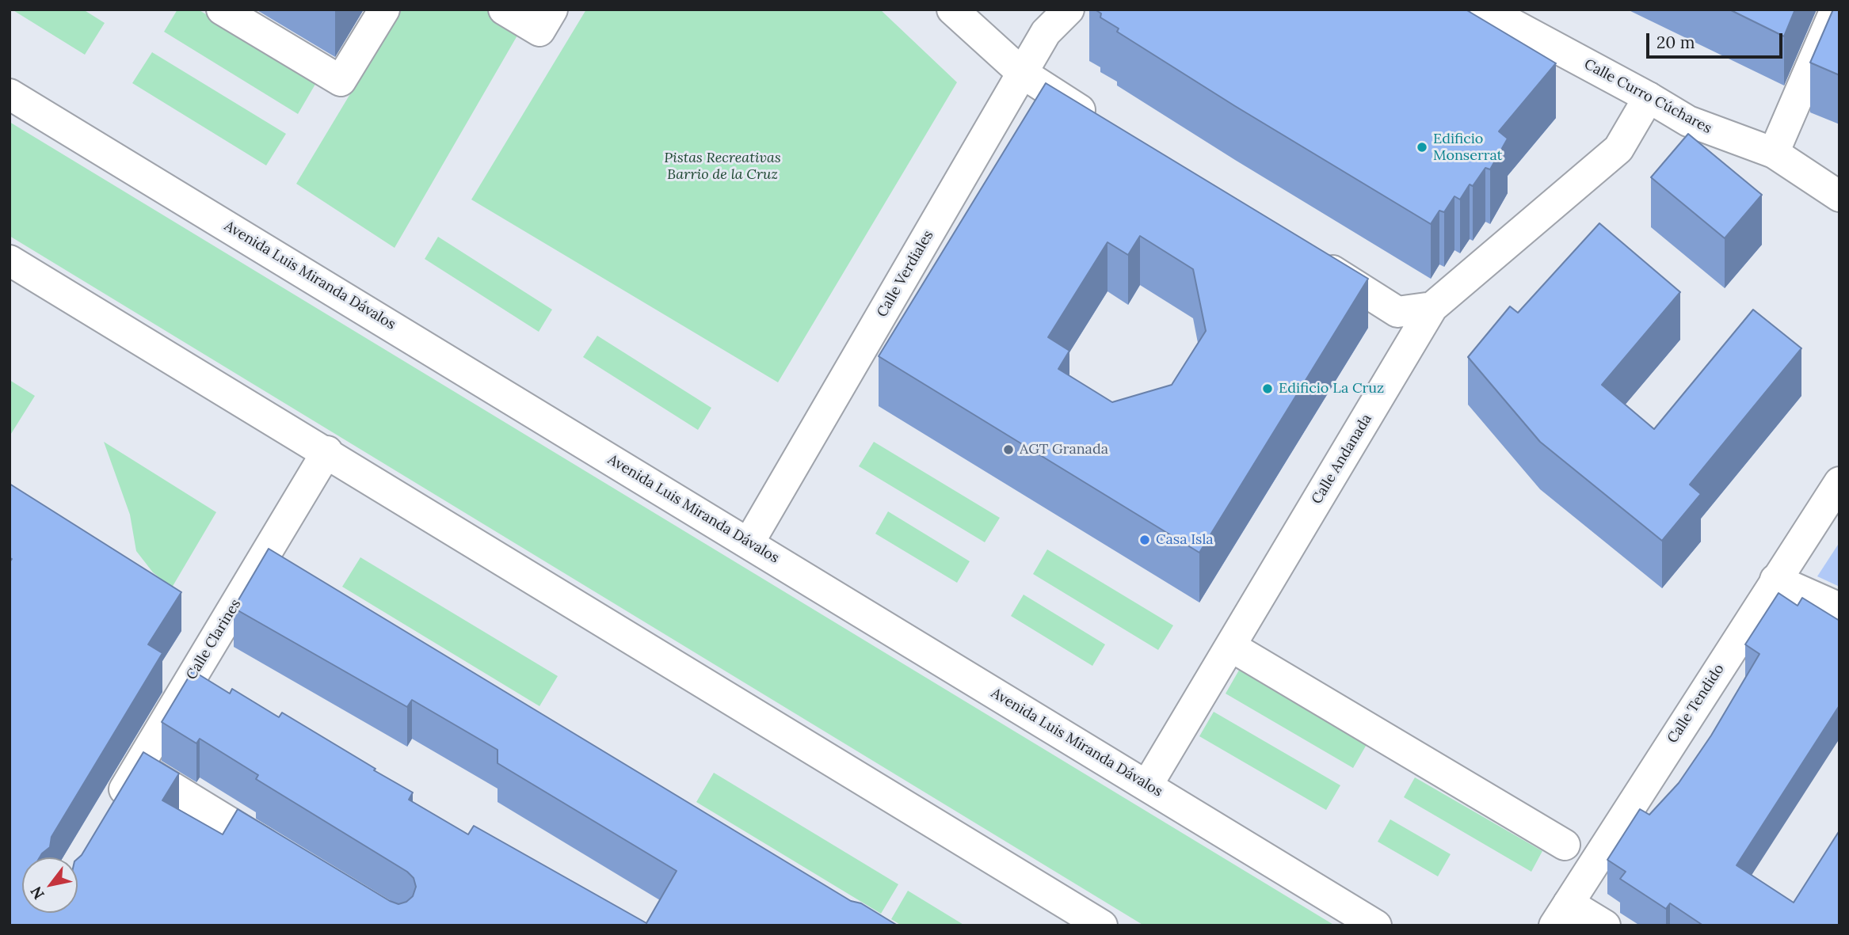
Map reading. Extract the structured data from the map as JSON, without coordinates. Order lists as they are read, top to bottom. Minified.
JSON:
{"streets":{"street":["Calle Curro Cúchares","Calle Verdiales","Avenida Luis Miranda Dávalos","Calle Andanada","Calle Clarines","Calle Tendido"]},"crossings":[["Calle Curro Cúchares","Calle Andanada"],["Calle Verdiales","Avenida Luis Miranda Dávalos"],["Avenida Luis Miranda Dávalos","Calle Andanada"]],"parks":["Pistas Recreativas Barrio de la Cruz"],"places":["Edificio Monserrat","Edificio La Cruz","AGT Granada","Casa Isla"],"scale_bar":"20 m","north":"bottom left"}
